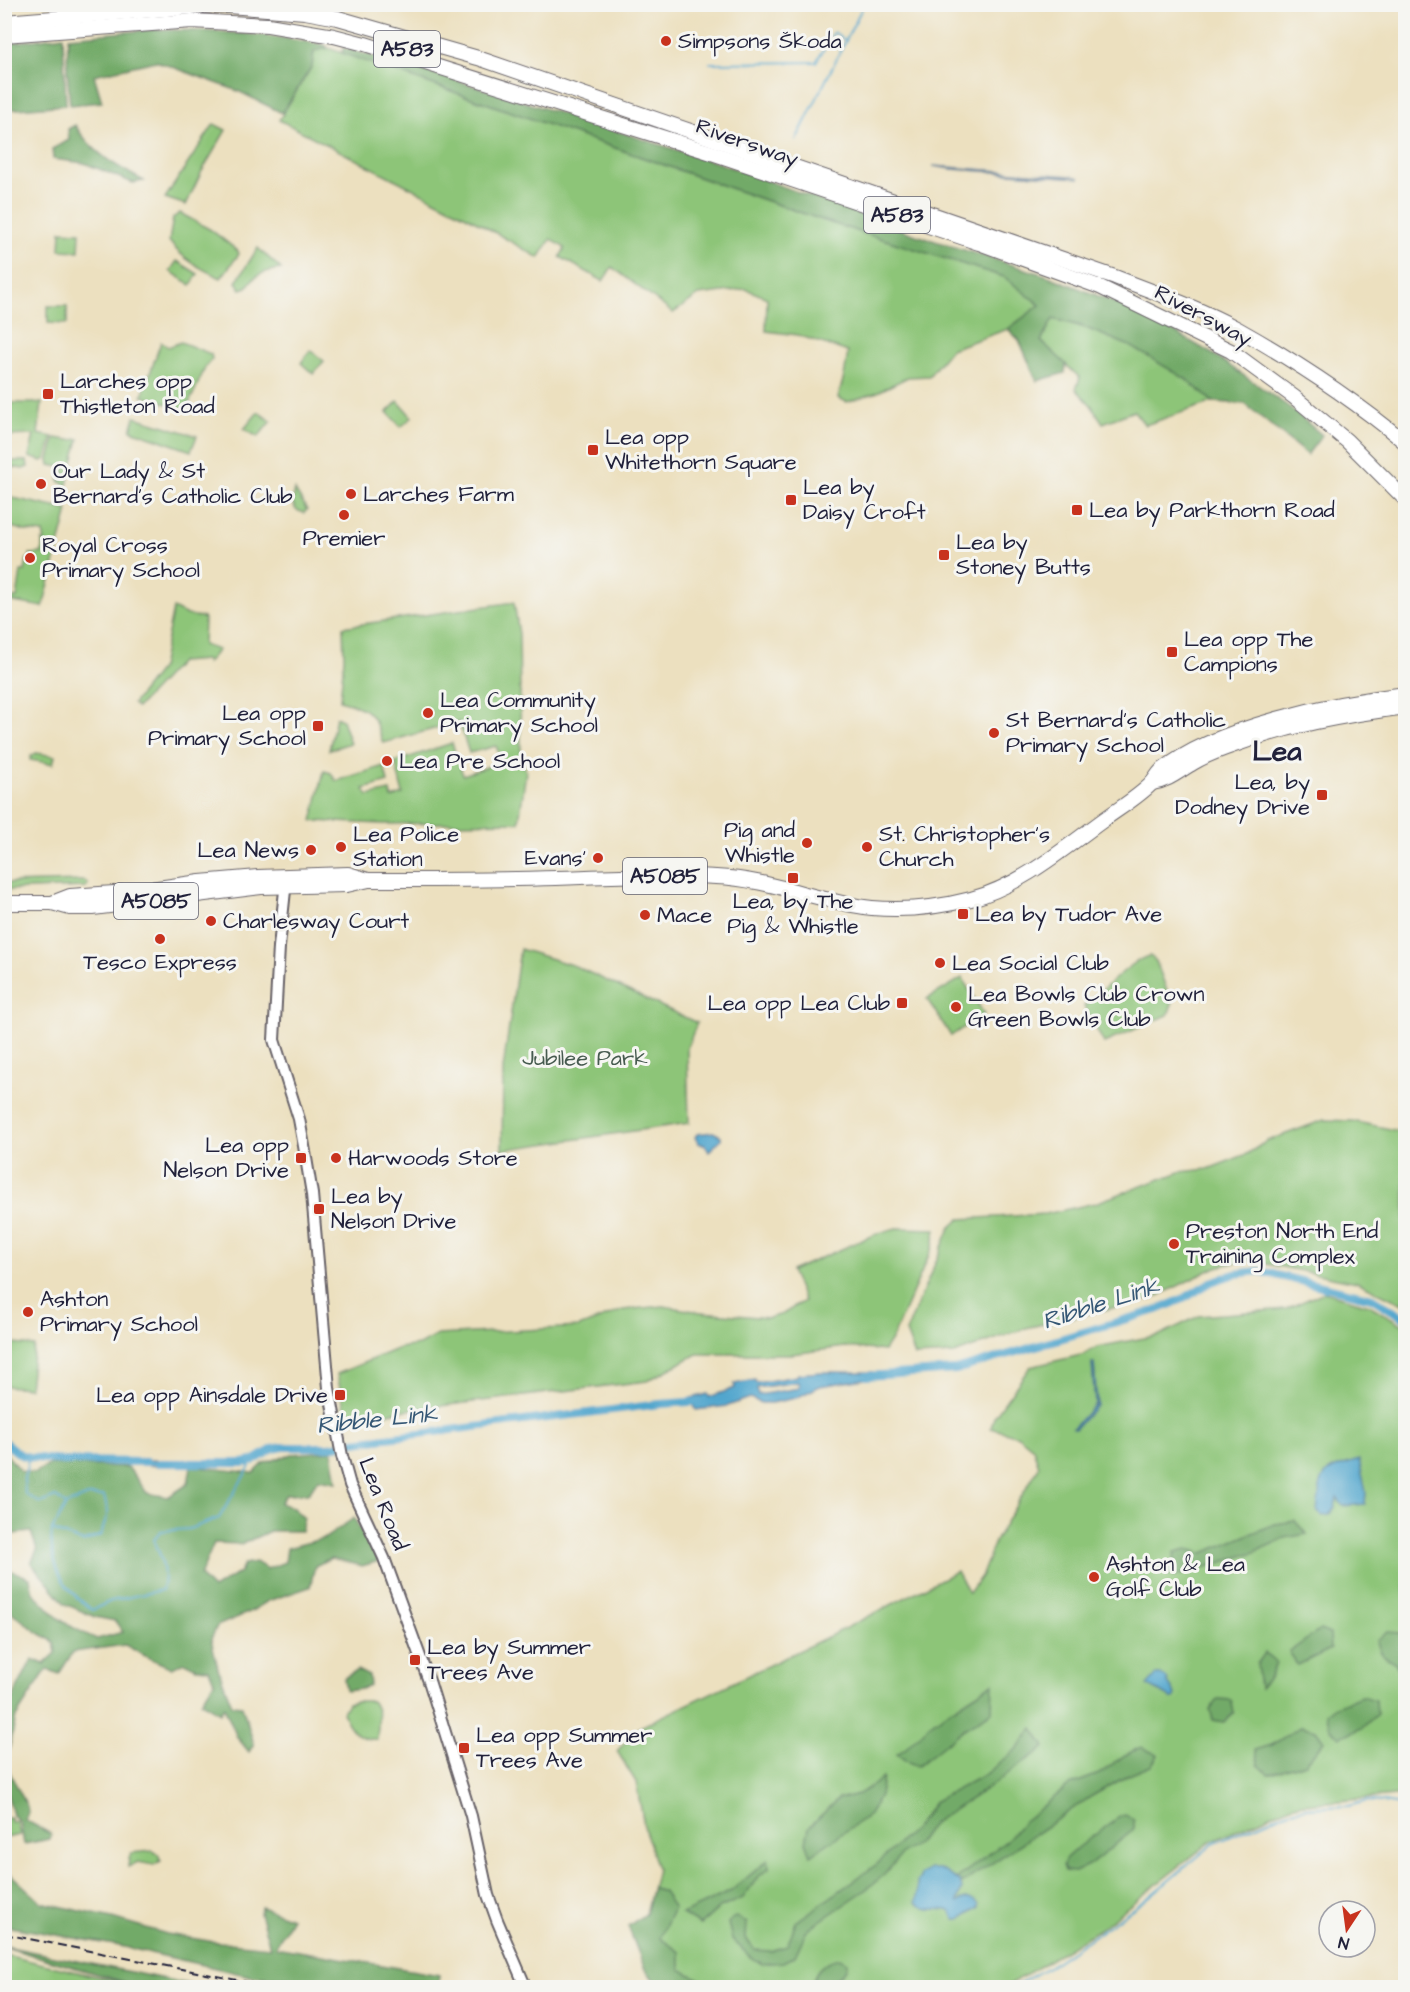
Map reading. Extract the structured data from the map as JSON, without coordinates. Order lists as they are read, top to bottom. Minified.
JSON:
{"streets":{"highway":["A583","Riversway","A5085"],"street":["Lea Road"]},"crossings":[["A583","Riversway"],["A5085","Lea Road"]],"districts":["Lea"],"water":["Ribble Link"],"parks":["Jubilee Park"],"places":{"other":["Simpsons Škoda","Our Lady & St Bernard's Catholic Club","Larches Farm","Premier","Royal Cross Primary School","Lea Community Primary School","St Bernard's Catholic Primary School","Lea Pre School","Pig and Whistle","Lea Police Station","St. Christopher's Church","Lea News","Evans'","Mace","Charlesway Court","Tesco Express","Lea Social Club","Lea Bowls Club Crown Green Bowls Club","Harwoods Store","Preston North End Training Complex","Ashton Primary School","Ashton & Lea Golf Club"],"transit":["Larches opp Thistleton Road","Lea opp Whitethorn Square","Lea by Daisy Croft","Lea by Parkthorn Road","Lea by Stoney Butts","Lea opp The Campions","Lea opp Primary School","Lea, by Dodney Drive","Lea, by The Pig & Whistle","Lea by Tudor Ave","Lea opp Lea Club","Lea opp Nelson Drive","Lea by Nelson Drive","Lea opp Ainsdale Drive","Lea by Summer Trees Ave","Lea opp Summer Trees Ave"]},"north":"bottom"}
